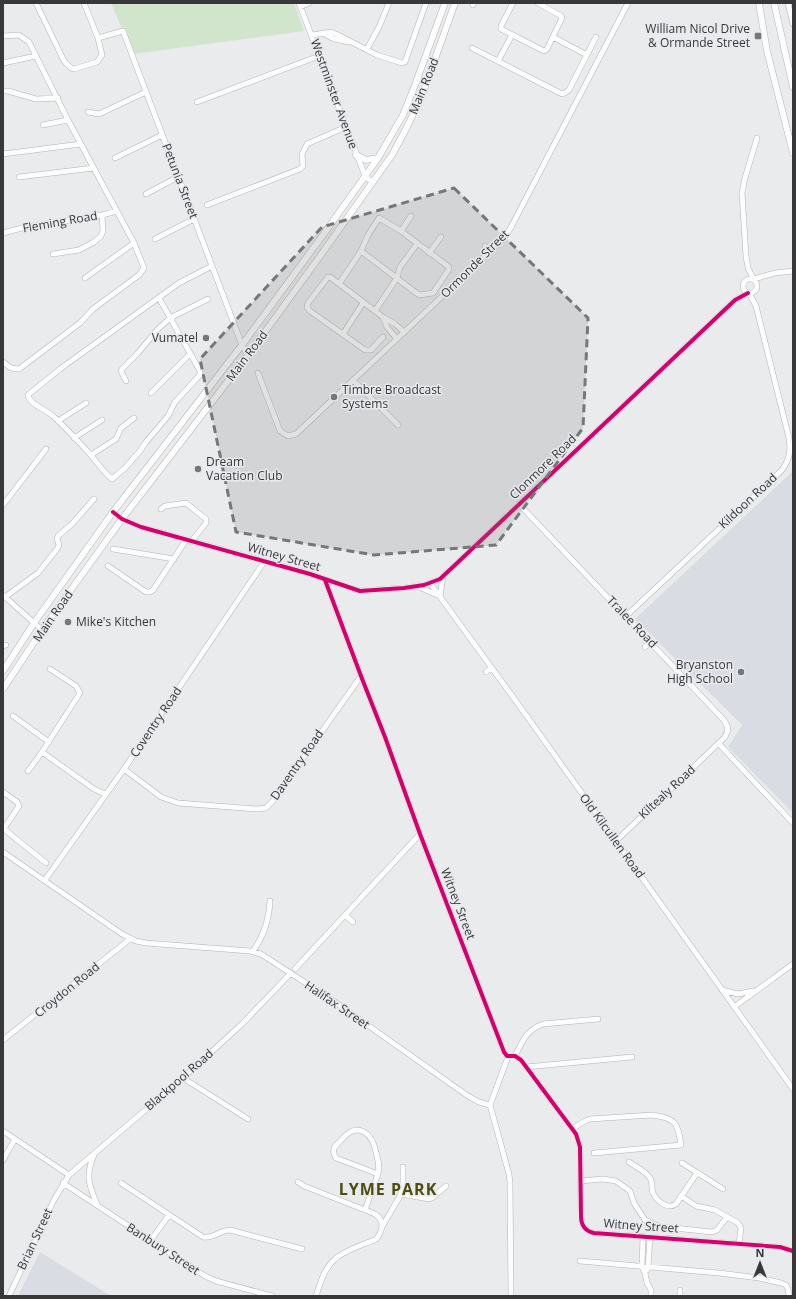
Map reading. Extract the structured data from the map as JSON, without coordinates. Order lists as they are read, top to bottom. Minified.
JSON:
{"streets":{"main road":["Main Road"],"street":["Westminster Avenue","Petunia Street","Fleming Road","Ormonde Street","Clonmore Road","Kildoon Road","Witney Street","Tralee Road","Coventry Road","Daventry Road","Kiltealy Road","Old Kilcullen Road","Croydon Road","Halifax Street","Blackpool Road","Brian Street","Banbury Street"]},"crossings":[["Main Road","Westminster Avenue"],["Main Road","Petunia Street"],["Main Road","Witney Street"],["Clonmore Road","Kildoon Road"],["Clonmore Road","Witney Street"],["Clonmore Road","Tralee Road"],["Clonmore Road","Old Kilcullen Road"],["Kildoon Road","Tralee Road"],["Witney Street","Coventry Road"],["Witney Street","Daventry Road"],["Tralee Road","Kiltealy Road"],["Coventry Road","Daventry Road"],["Coventry Road","Halifax Street"],["Kiltealy Road","Old Kilcullen Road"],["Croydon Road","Halifax Street"],["Halifax Street","Blackpool Road"],["Blackpool Road","Brian Street"],["Blackpool Road","Banbury Street"],["Brian Street","Banbury Street"]],"districts":["LYME PARK"],"places":{"transit":["William Nicol Drive & Ormande Street"],"other":["Vumatel","Timbre Broadcast Systems","Dream Vacation Club","Mike's Kitchen","Bryanston High School"]},"north":"top"}
